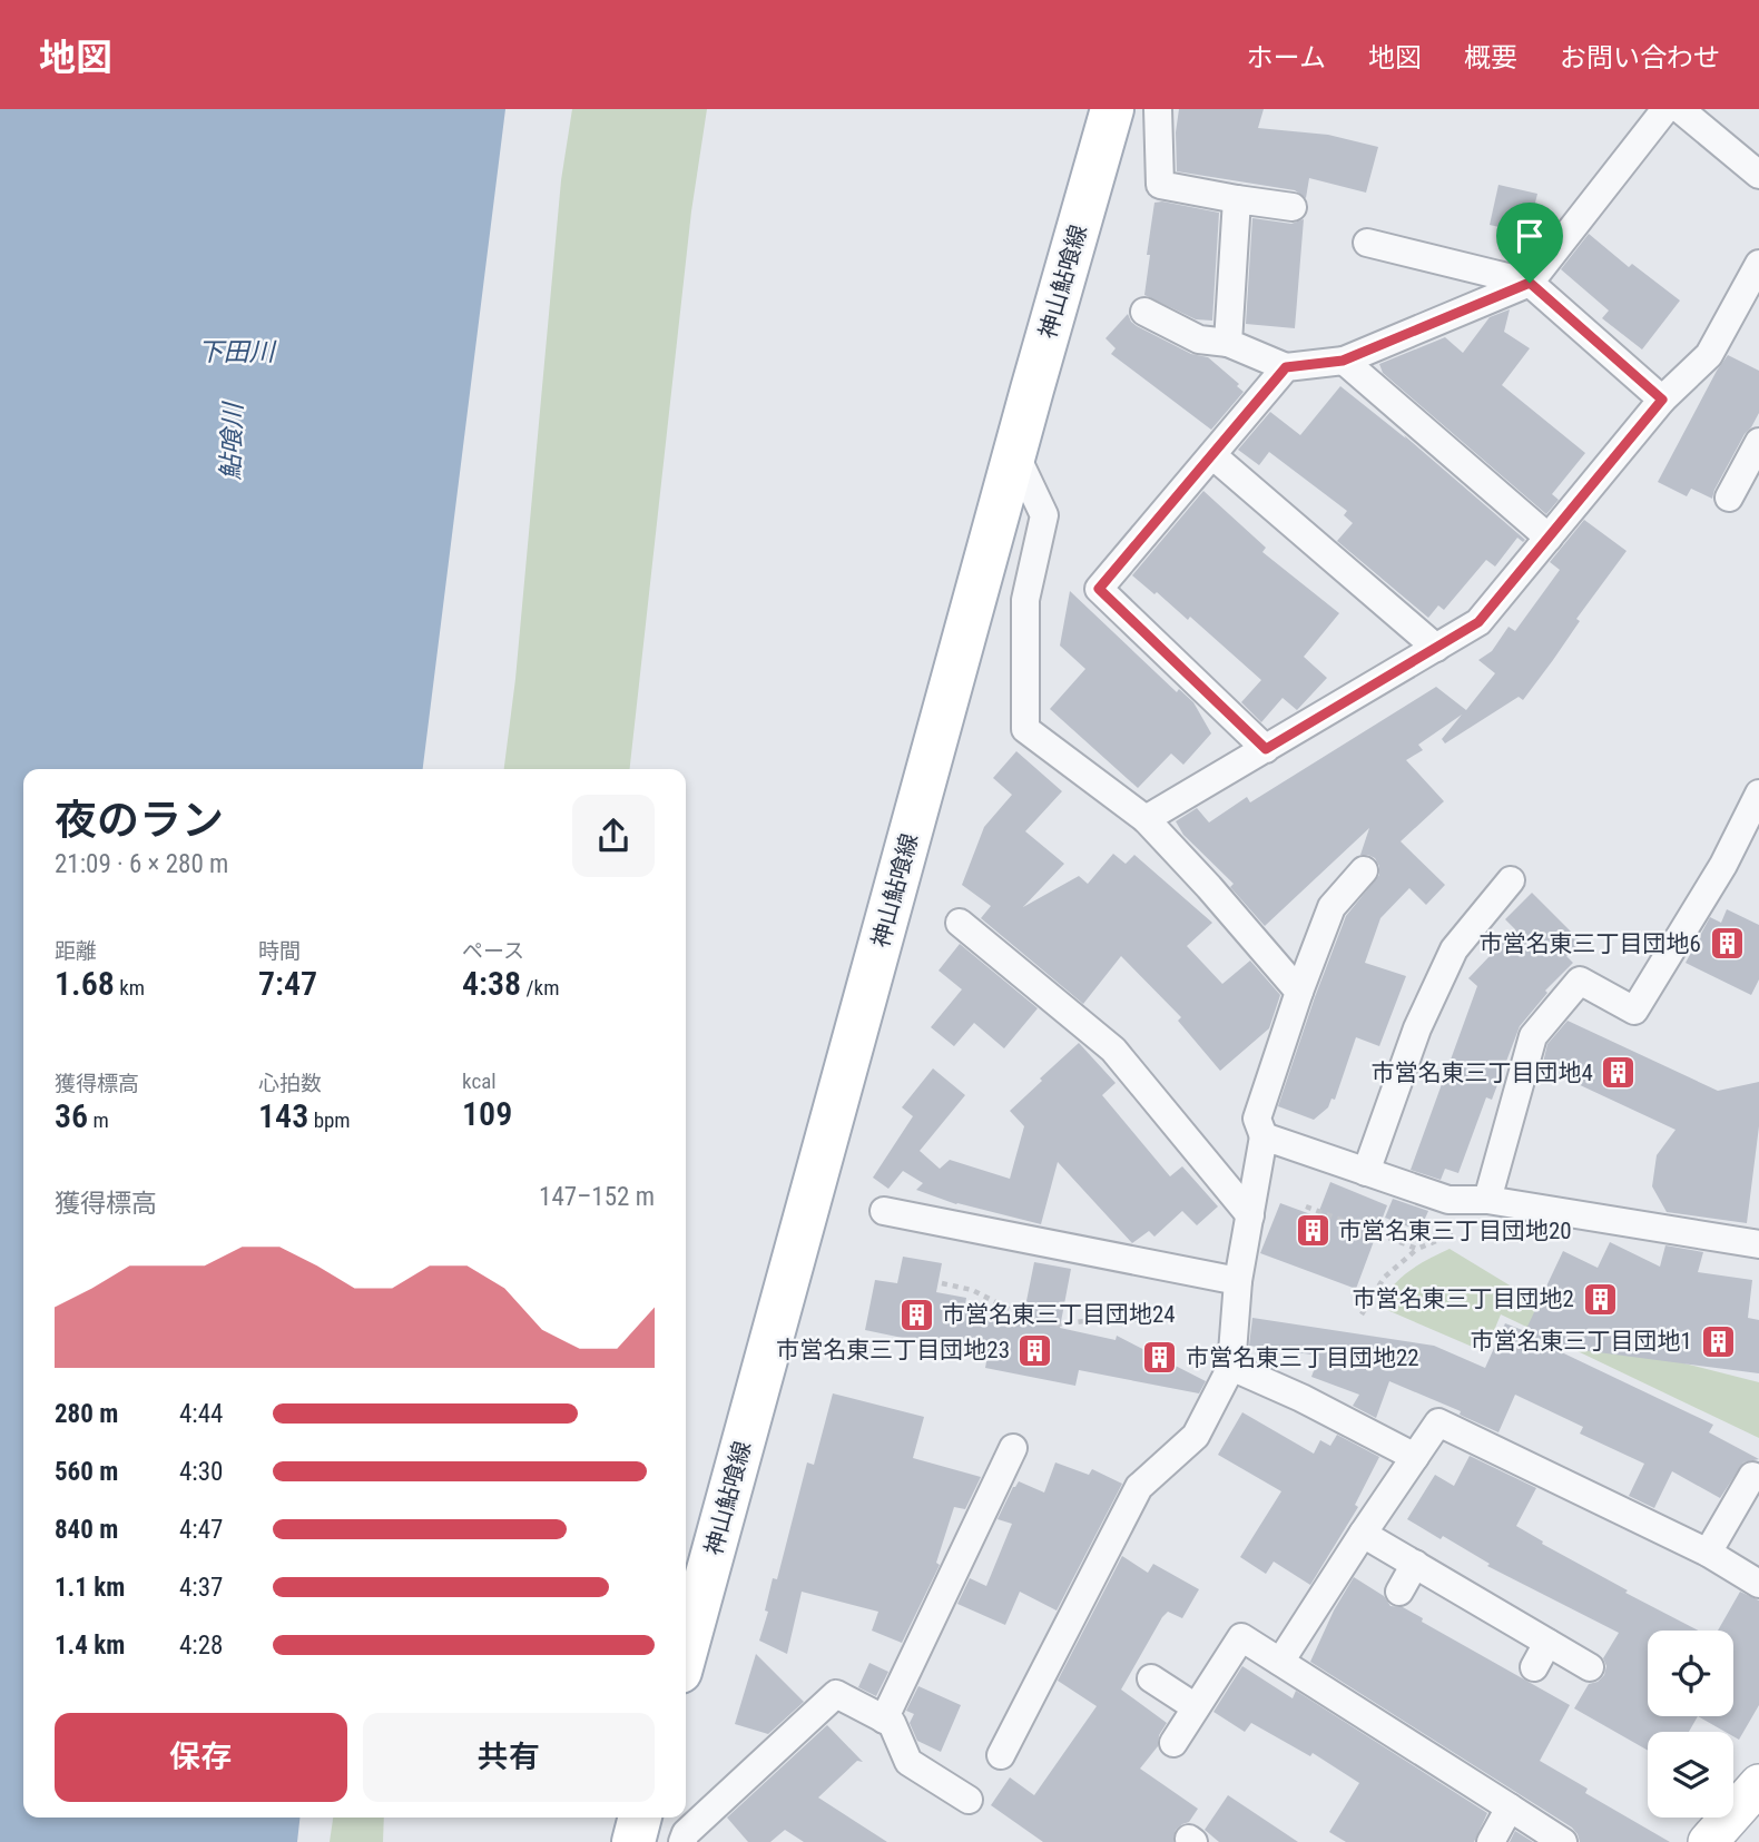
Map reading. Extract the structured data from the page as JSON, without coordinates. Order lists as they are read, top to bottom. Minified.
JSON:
{"streets":{"main road":["神山鮎喰線"]},"water":["下田川","鮎喰川"],"places":{"building":["市営名東三丁目団地6","市営名東三丁目団地4","市営名東三丁目団地20","市営名東三丁目団地2","市営名東三丁目団地24","市営名東三丁目団地1","市営名東三丁目団地23","市営名東三丁目団地22"]},"page":{"header":"地図","nav":["ホーム","地図","概要","お問い合わせ"],"heading":["夜のラン","21:09 · 6 × 280 m"],"stats":[["距離","1.68 km"],["時間","7:47"],["ペース","4:38 /km"],["獲得標高","36 m"],["心拍数","143 bpm"],["kcal","109"]],"chart":["獲得標高","147–152 m"],"list":[{"name":"280 m","note":"4:44"},{"name":"560 m","note":"4:30"},{"name":"840 m","note":"4:47"},{"name":"1.1 km","note":"4:37"},{"name":"1.4 km","note":"4:28"}],"buttons":["保存","共有"]}}
